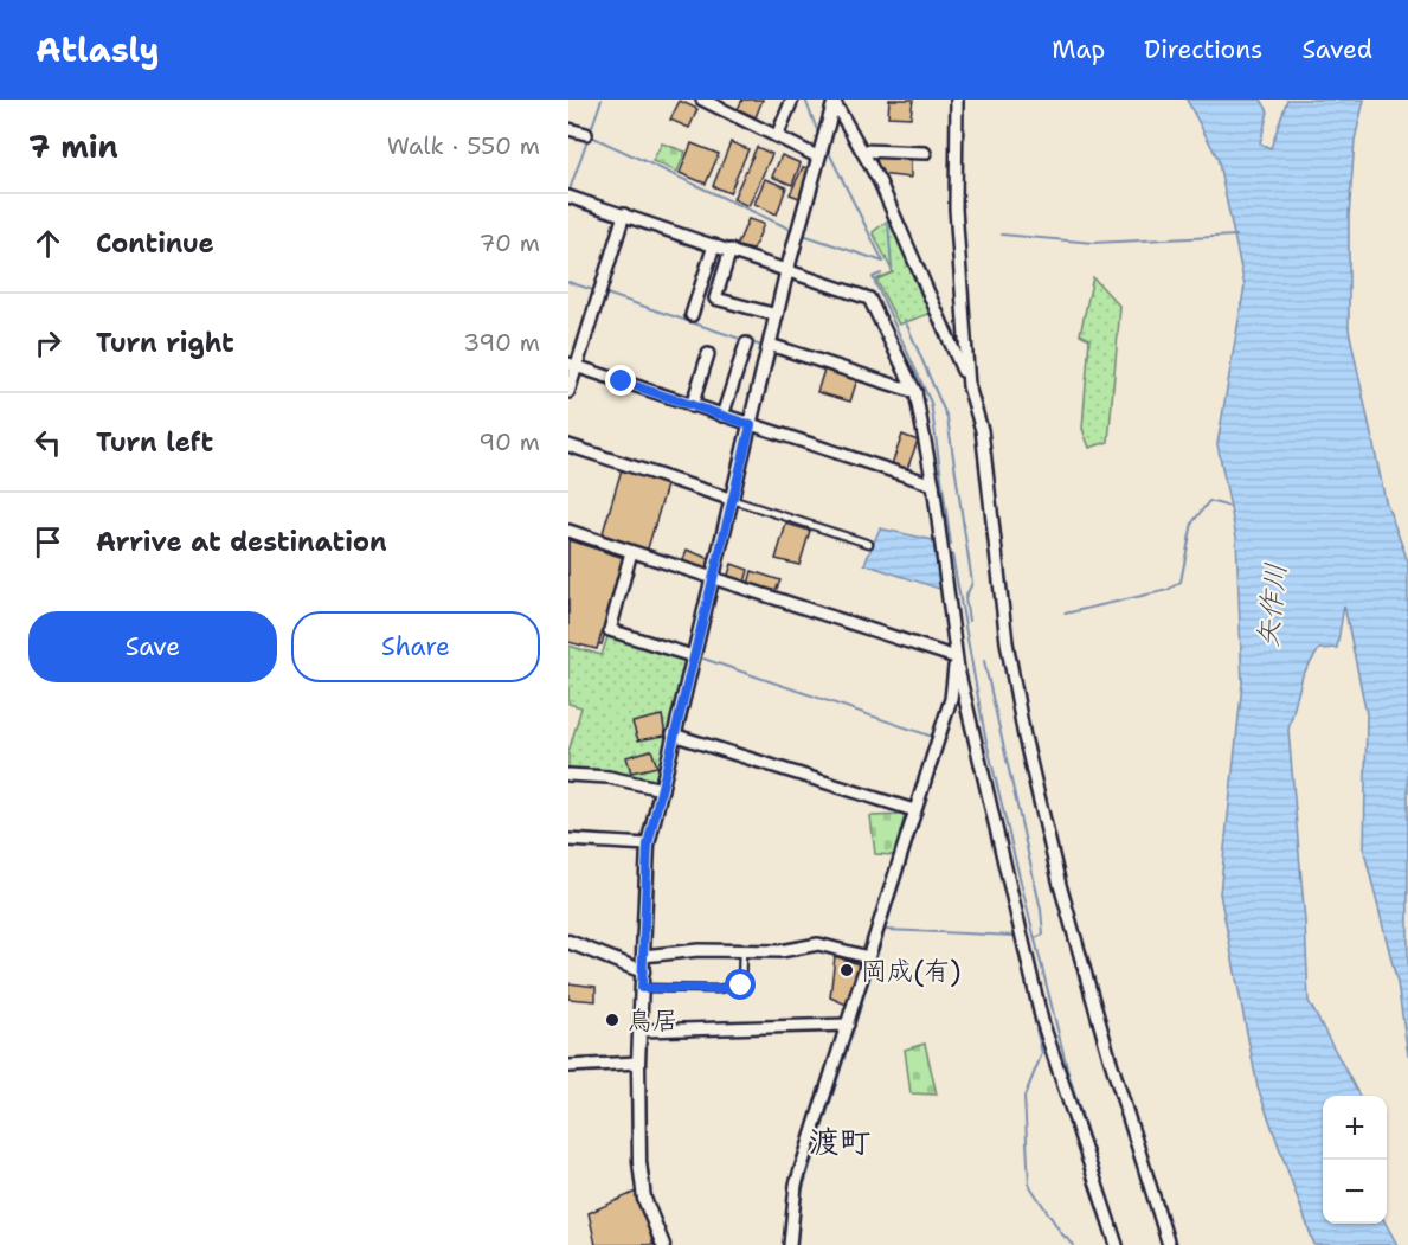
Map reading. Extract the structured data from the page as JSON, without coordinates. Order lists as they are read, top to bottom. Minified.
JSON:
{"districts":["渡町"],"water":["矢作川"],"places":["岡成(有)","鳥居"],"page":{"header":"Atlasly","nav":["Map","Directions","Saved"],"heading":["7 min","Walk · 550 m"],"list":[["Continue","70 m"],["Turn right","390 m"],["Turn left","90 m"],"Arrive at destination"],"buttons":["Save","Share"],"map_buttons":["+","−"]}}
